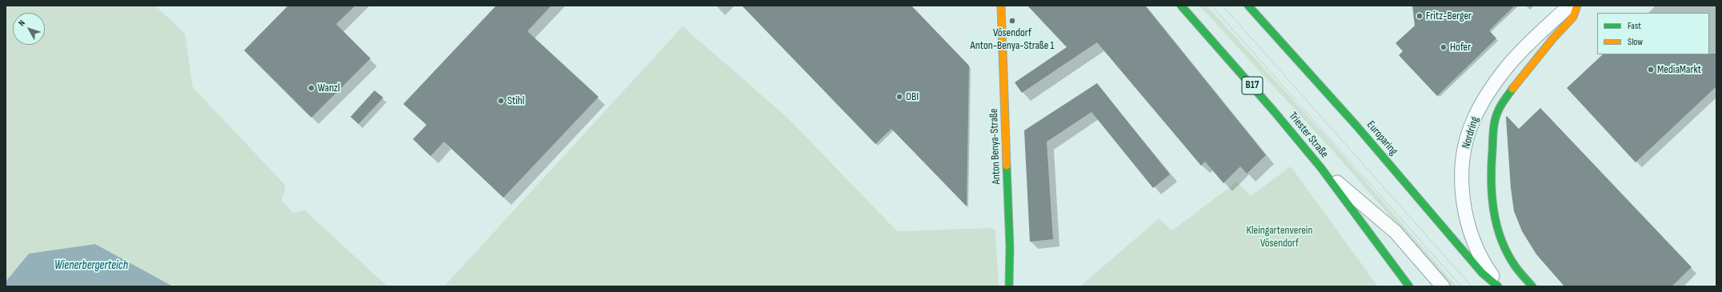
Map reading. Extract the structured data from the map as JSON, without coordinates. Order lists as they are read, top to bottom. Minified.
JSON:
{"streets":{"street":["B17","Nordring","Triester Straße","Europaring","Anton Benya-Straße"]},"crossings":[["Nordring","Europaring"]],"water":["Wienerbergerteich"],"parks":["Kleingartenverein Vösendorf"],"places":["Fritz-Berger","Vösendorf Anton-Benya-Straße 1","Hofer","MediaMarkt","Wanzl","OBI","Stihl"],"legend":["Fast","Slow"],"north":"top left"}
